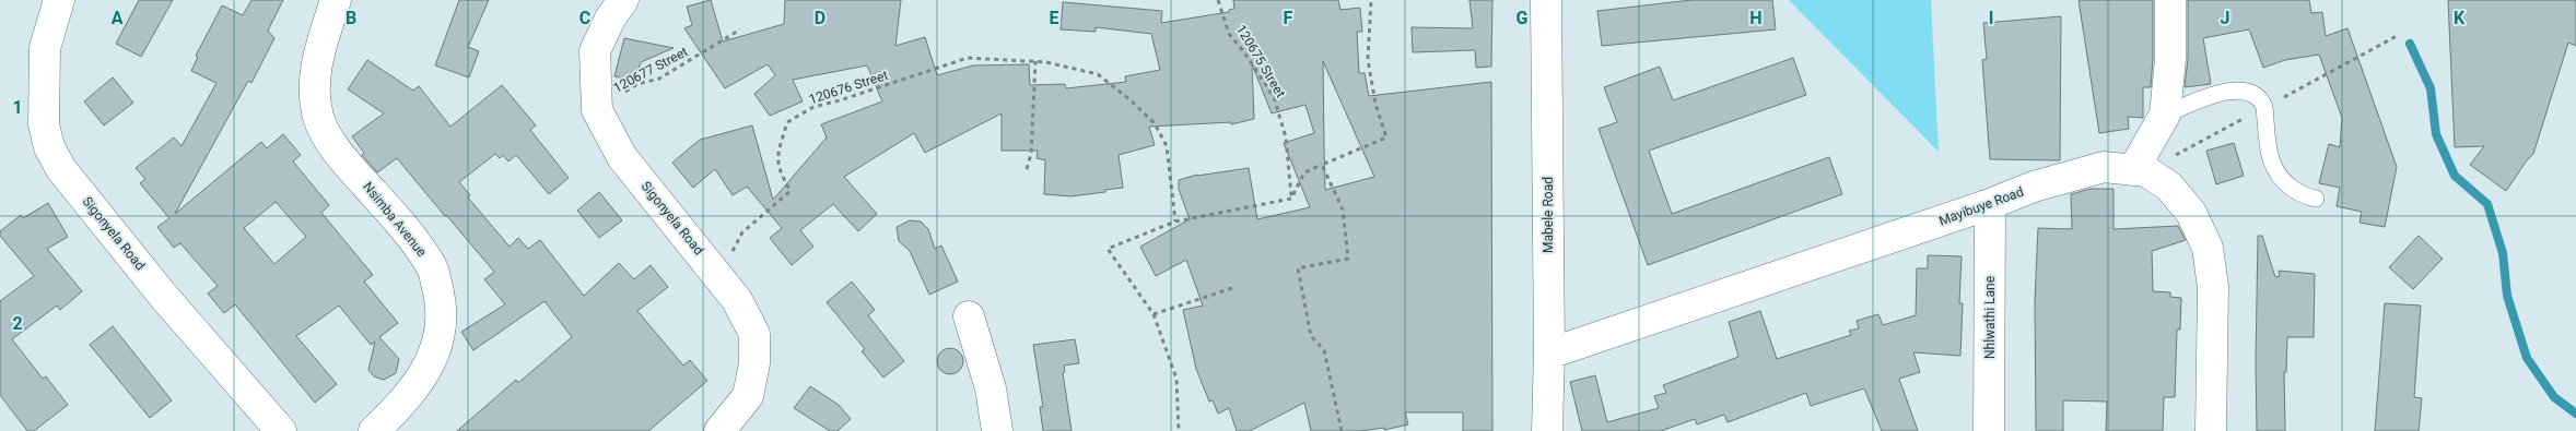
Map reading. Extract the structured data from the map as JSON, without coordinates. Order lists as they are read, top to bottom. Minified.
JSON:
{"streets":{"street":["Mayibuye Road","Mabele Road","Sigonyela Road","Nsimba Avenue","Nhlwathi Lane"],"path":["120675 Street","120677 Street","120676 Street"]},"crossings":[["120677 Street","Sigonyela Road"],["120676 Street","Sigonyela Road"],["Mayibuye Road","Mabele Road"],["Mayibuye Road","Nhlwathi Lane"]],"grid":{"columns":["A","B","C","D","E","F","G","H","I","J","K"],"rows":["1","2"]}}
